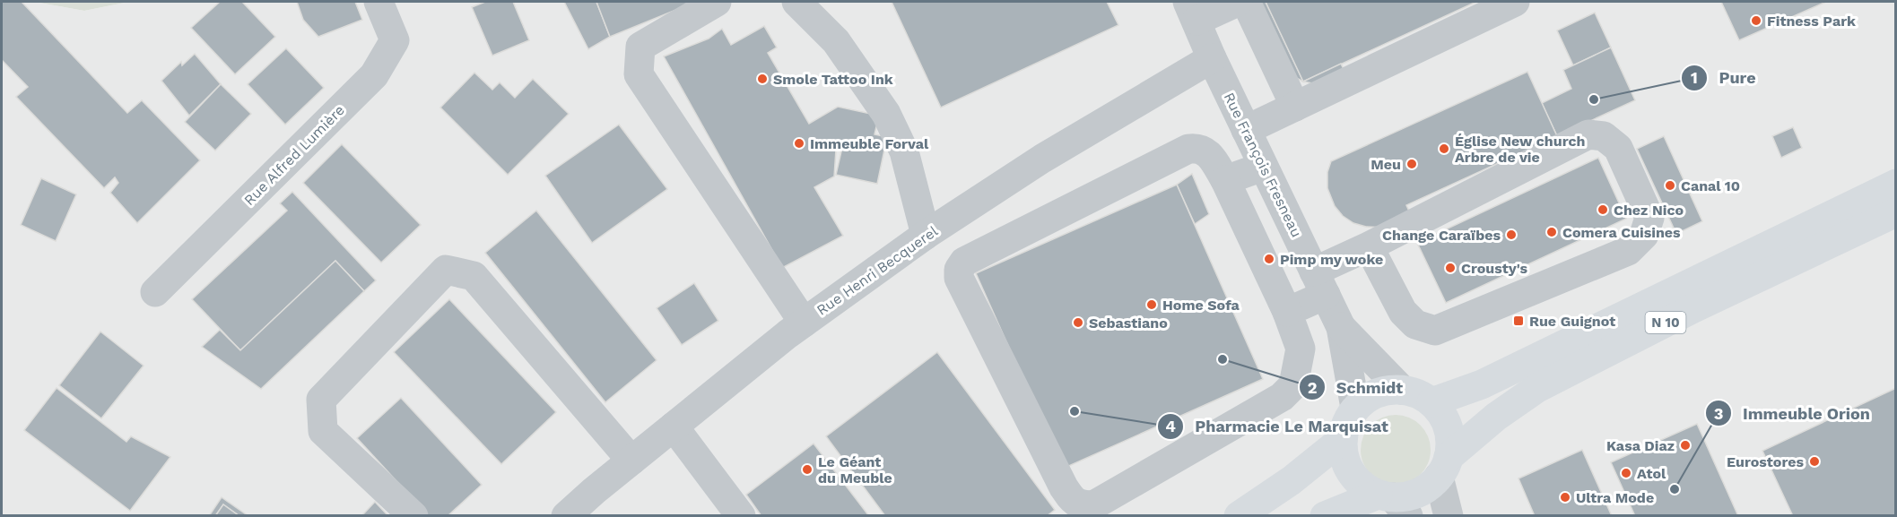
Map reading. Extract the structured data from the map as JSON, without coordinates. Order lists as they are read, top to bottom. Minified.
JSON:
{"streets":{"main road":["N 10"],"street":["Rue Alfred Lumière","Rue François Fresneau","Rue Henri Becquerel"]},"crossings":[["Rue François Fresneau","Rue Henri Becquerel"],["Rue François Fresneau","N 10"]],"places":{"other":["Fitness Park","Smole Tattoo Ink","Pure","Immeuble Forval","Église New church Arbre de vie","Meu","Canal 10","Chez Nico","Comera Cuisines","Change Caraïbes","Pimp my woke","Crousty's","Home Sofa","Sebastiano","Schmidt","Pharmacie Le Marquisat","Kasa Diaz","Eurostores","Le Géant du Meuble","Atol","Immeuble Orion","Ultra Mode"],"transit":["Rue Guignot"]}}
